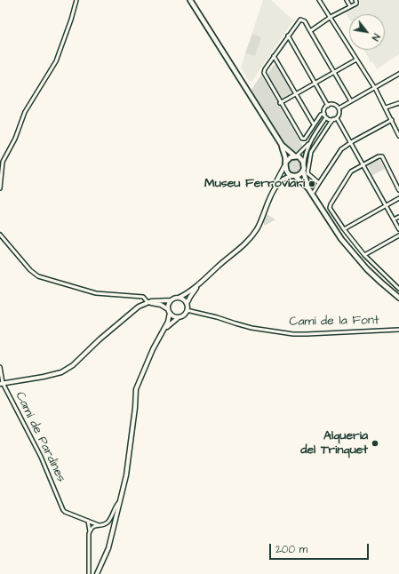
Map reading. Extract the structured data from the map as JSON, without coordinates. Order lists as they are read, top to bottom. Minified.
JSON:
{"streets":{"street":["Camí de la Font","Camí de Pardines"]},"places":["Museu Ferroviari","Alqueria del Trinquet"],"scale_bar":"200 m","north":"bottom right"}
